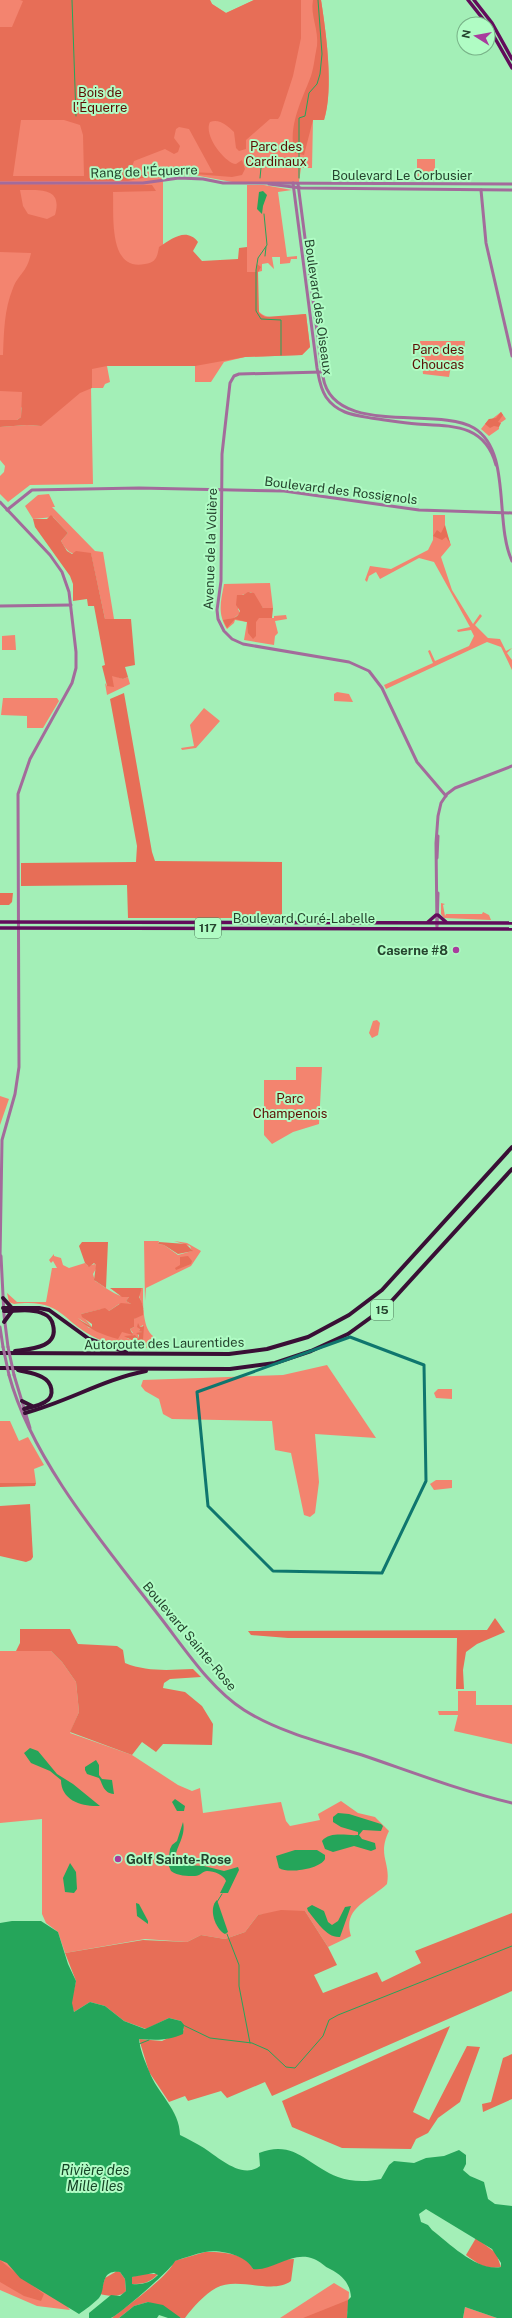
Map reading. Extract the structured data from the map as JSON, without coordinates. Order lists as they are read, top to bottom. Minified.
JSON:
{"streets":{"highway":["15","Autoroute des Laurentides"],"main road":["Boulevard Curé-Labelle","117"],"street":["Rang de l'Équerre","Boulevard Le Corbusier","Boulevard des Oiseaux","Boulevard des Rossignols","Avenue de la Volière","Boulevard Sainte-Rose"]},"crossings":[["Rang de l'Équerre","Boulevard Le Corbusier"],["Rang de l'Équerre","Boulevard des Oiseaux"],["Boulevard Le Corbusier","Boulevard des Oiseaux"],["Boulevard des Oiseaux","Boulevard des Rossignols"],["Boulevard des Oiseaux","Avenue de la Volière"],["Boulevard des Rossignols","Avenue de la Volière"]],"water":["Rivière des Mille Îles"],"parks":["Bois de l'Équerre","Parc des Cardinaux","Parc des Choucas","Parc Champenois"],"places":["Caserne #8","Golf Sainte-Rose"],"north":"left"}
